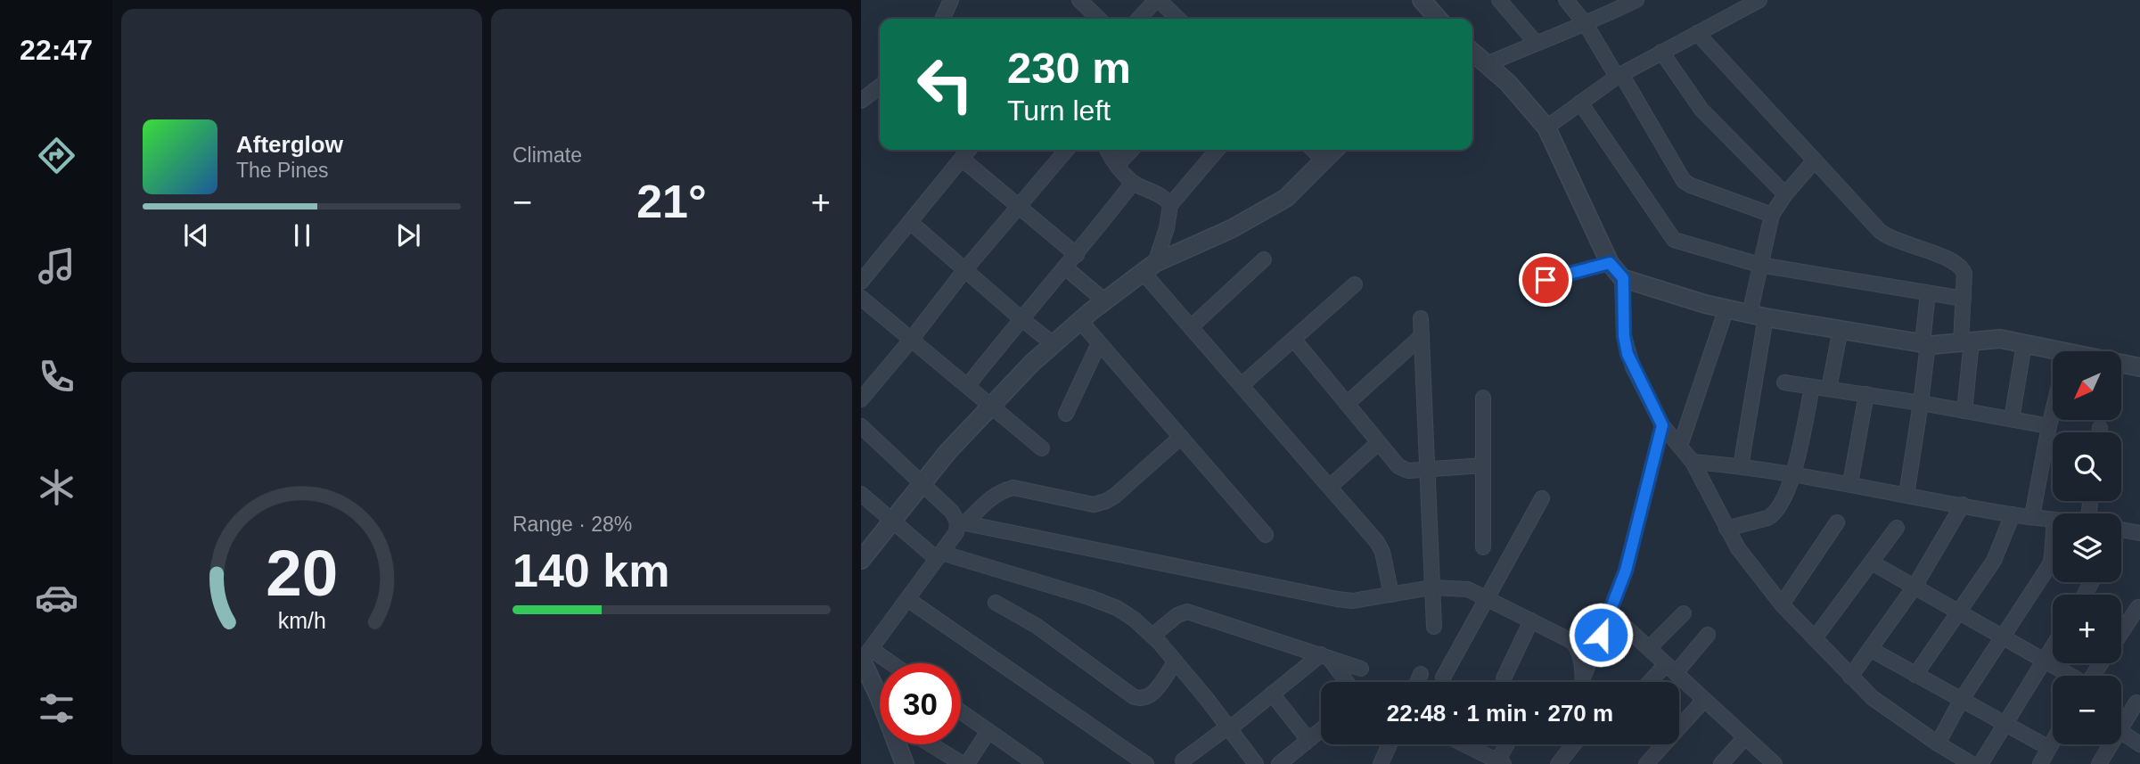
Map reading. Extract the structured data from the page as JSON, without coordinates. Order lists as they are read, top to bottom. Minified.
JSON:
{"north":"bottom left","page":{"tabs":"22:47","tile":["Climate",["Range · 28%","140 km"]],"turn":["230 m","Turn left"],"song":["Afterglow","The Pines"],"heat":["−","21°","+"],"map_buttons":["+","−"],"limit":"30","trip":"22:48 · 1 min · 270 m","gauge":["20","km/h"]}}
